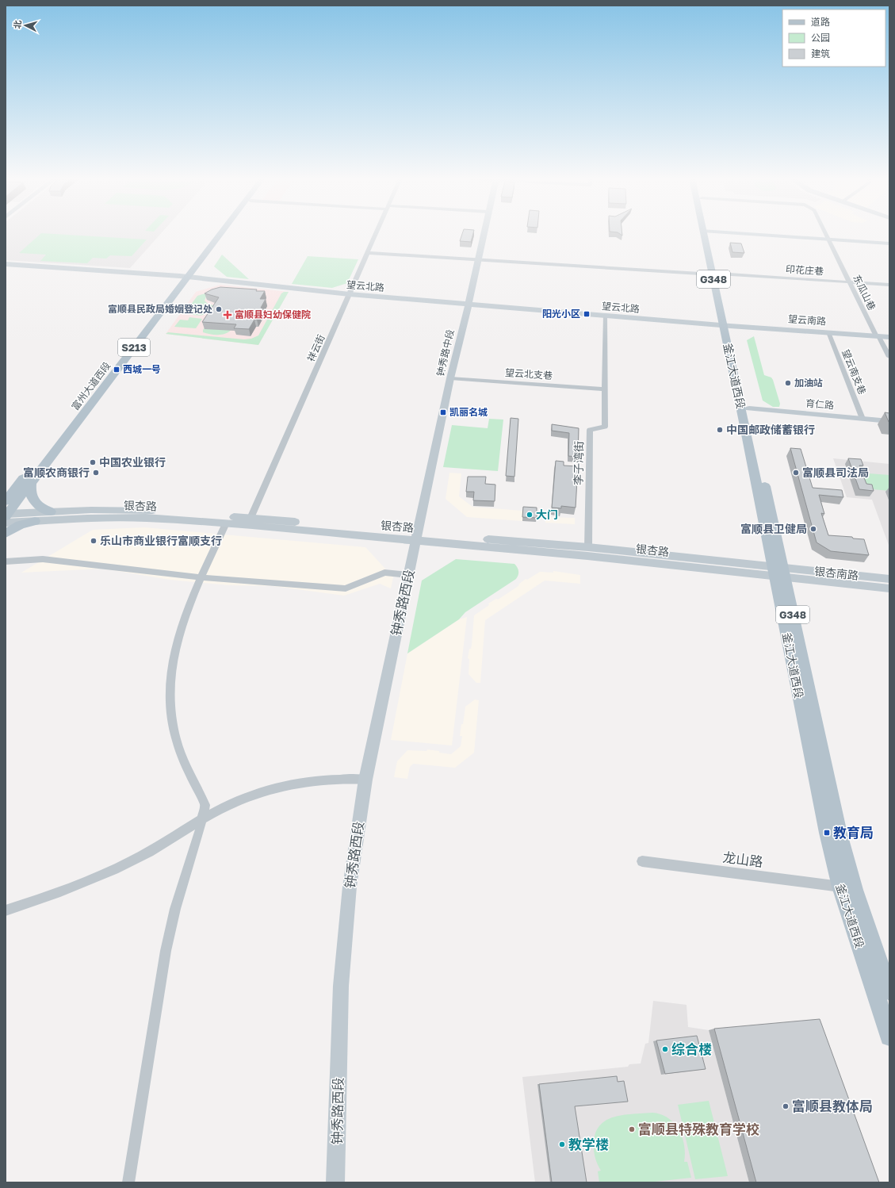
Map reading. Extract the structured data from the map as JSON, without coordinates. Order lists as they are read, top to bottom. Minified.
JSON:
{"streets":{"main road":["G348","S213","釜江大道西段","富州大道西段"],"street":["印花庄巷","望云北路","东瓜山巷","望云南路","祥云街","钟秀路中段","望云南支巷","望云北支巷","育仁路","李子湾街","银杏路","银杏南路","钟秀路西段","龙山路"]},"crossings":[["印花庄巷","东瓜山巷"],["印花庄巷","祥云街"],["印花庄巷","钟秀路中段"],["印花庄巷","釜江大道西段"],["望云北路","望云南路"],["望云北路","祥云街"],["望云北路","钟秀路中段"],["望云北路","釜江大道西段"],["望云北路","富州大道西段"],["望云北路","李子湾街"],["东瓜山巷","望云南路"],["望云南路","望云南支巷"],["望云南路","釜江大道西段"],["祥云街","银杏路"],["钟秀路中段","望云北支巷"],["钟秀路中段","银杏路"],["钟秀路中段","钟秀路西段"],["望云南支巷","育仁路"],["望云北支巷","李子湾街"],["釜江大道西段","育仁路"],["釜江大道西段","银杏路"],["釜江大道西段","银杏南路"],["釜江大道西段","龙山路"],["富州大道西段","银杏路"],["李子湾街","银杏路"],["银杏路","银杏南路"],["银杏路","钟秀路西段"]],"places":{"other":["富顺县民政局婚姻登记处","加油站","中国邮政储蓄银行","中国农业银行","富顺农商银行","富顺县司法局","大门","富顺县卫健局","乐山市商业银行富顺支行","综合楼","富顺县教体局","富顺县特殊教育学校","教学楼"],"transit":["阳光小区","西城一号","凯丽名城","教育局"],"health":["富顺县妇幼保健院"]},"legend":["道路","公园","建筑"],"north":"left"}
